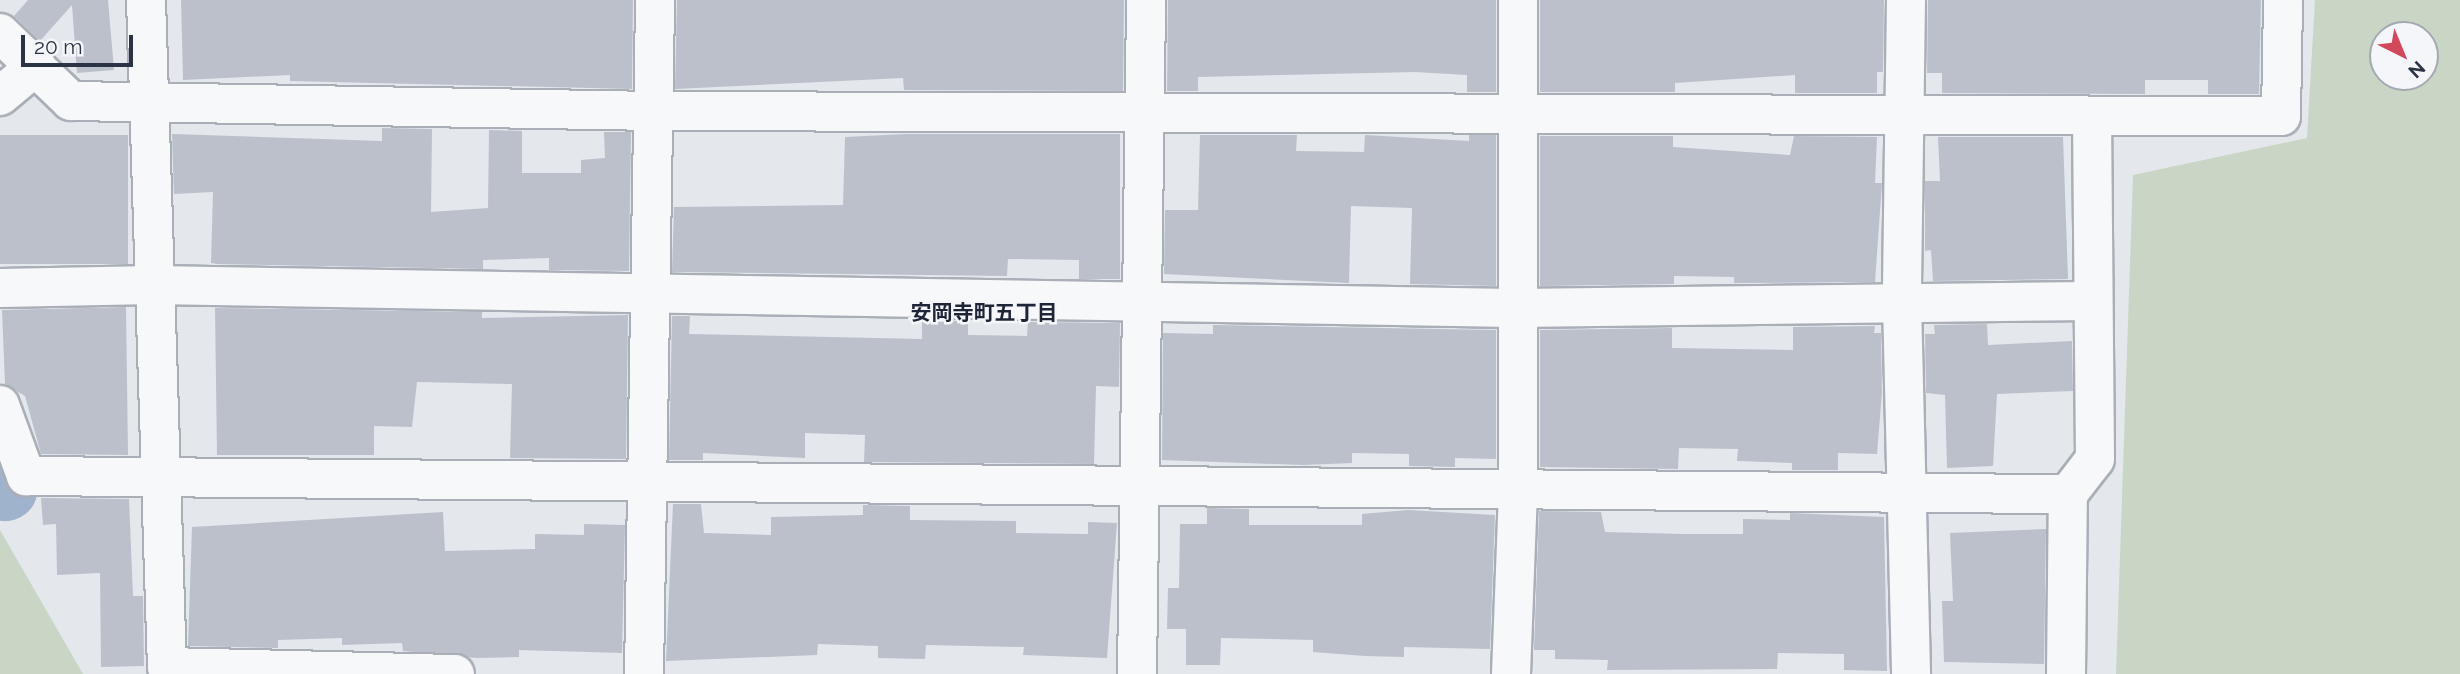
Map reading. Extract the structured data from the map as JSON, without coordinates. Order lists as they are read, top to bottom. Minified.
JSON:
{"districts":["安岡寺町五丁目"],"scale_bar":"20 m","north":"bottom right"}
